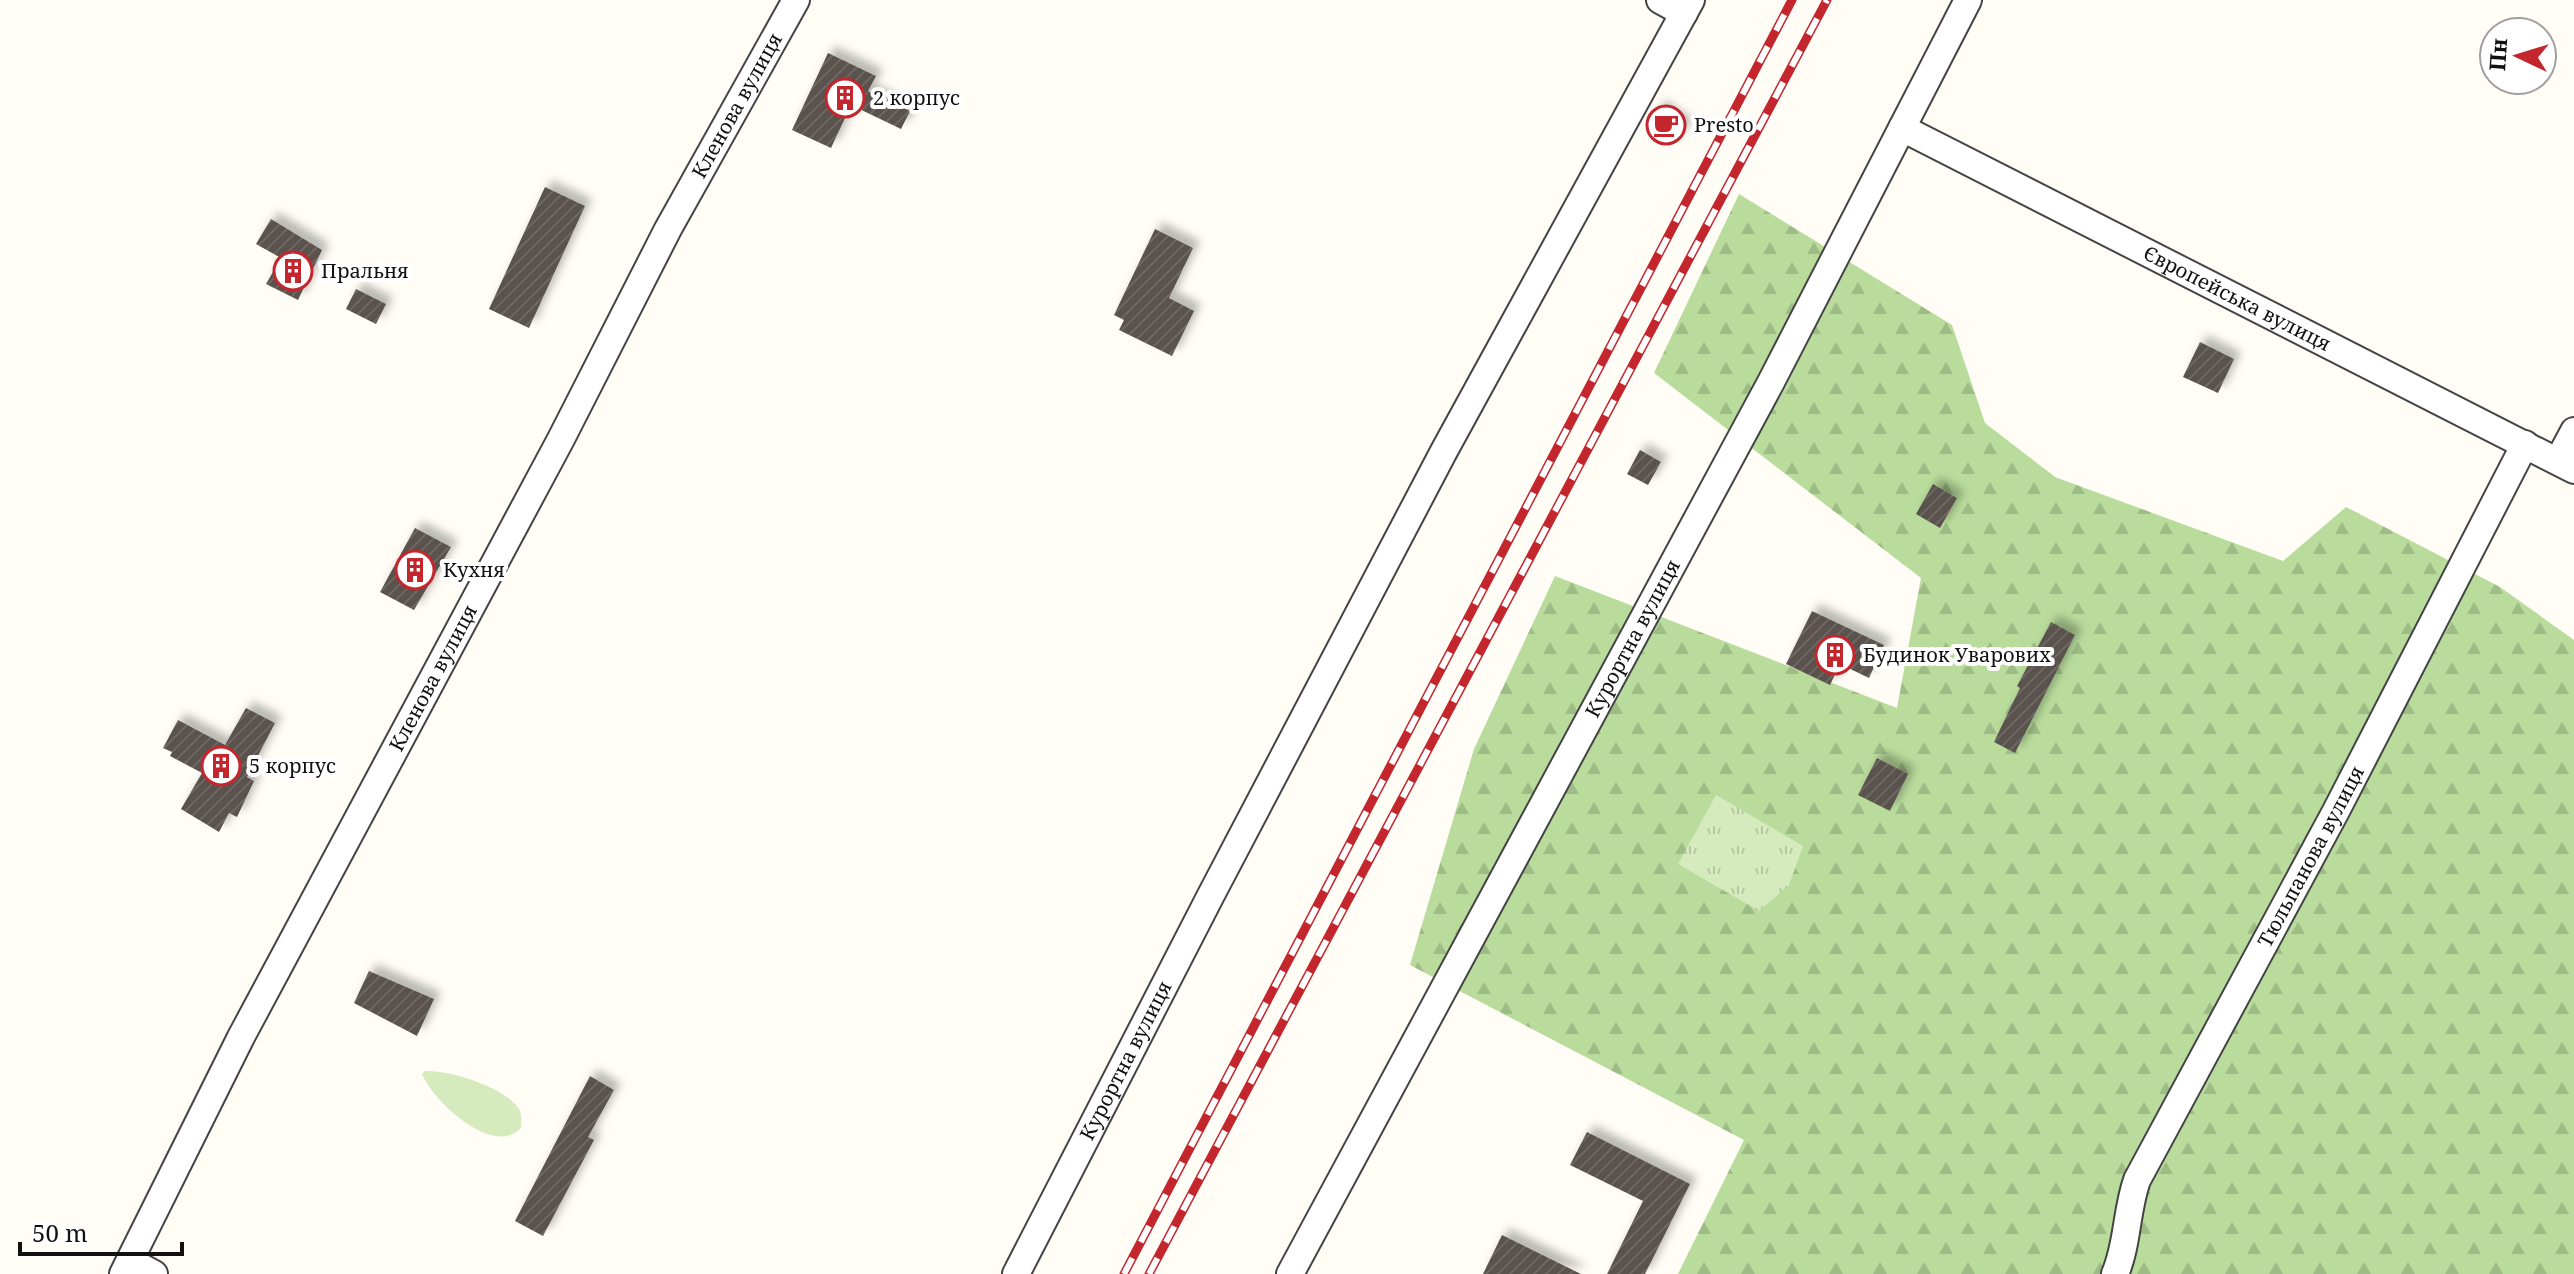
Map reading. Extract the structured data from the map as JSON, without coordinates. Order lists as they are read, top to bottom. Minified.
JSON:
{"streets":{"street":["Кленова вулиця","Європейська вулиця","Курортна вулиця","Тюльпанова вулиця"]},"crossings":[["Європейська вулиця","Курортна вулиця"],["Європейська вулиця","Тюльпанова вулиця"]],"places":{"building":["2 корпус","Пральня","Кухня","Будинок Уварових","5 корпус"],"cafe":["Presto"]},"scale_bar":"50 m","north":"left"}
